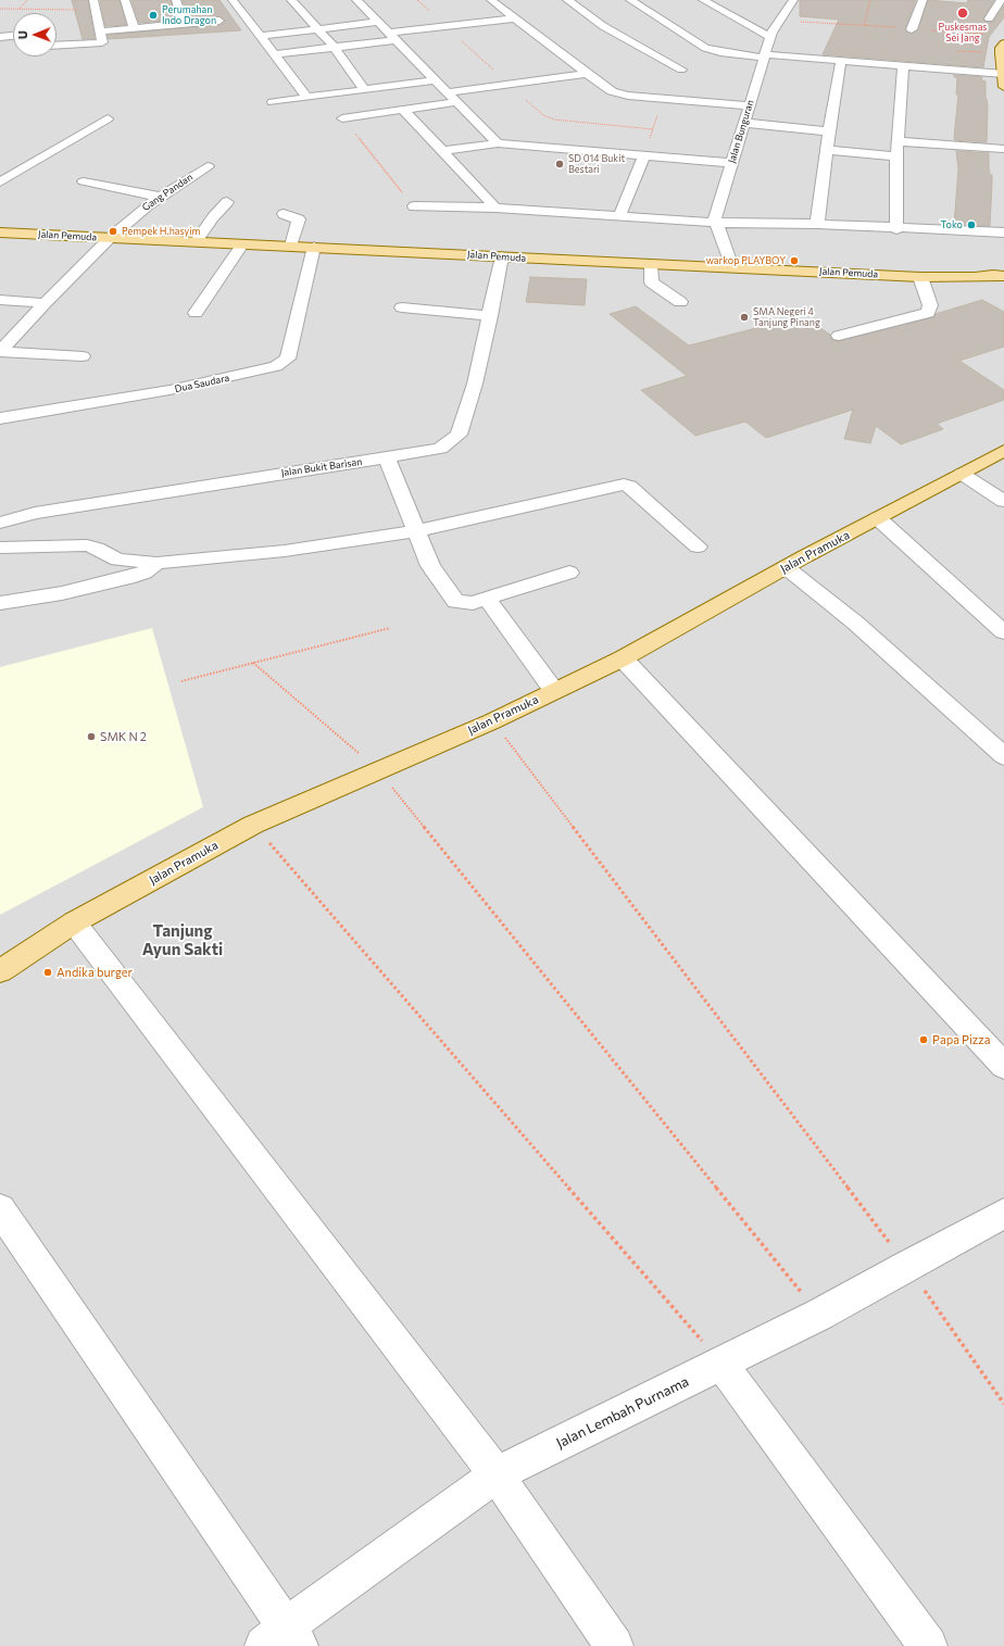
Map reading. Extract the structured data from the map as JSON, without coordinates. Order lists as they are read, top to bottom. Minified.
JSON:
{"streets":{"main road":["Jalan Pemuda","Jalan Pramuka"],"street":["Jalan Bunguran","Gang Pandan","Dua Saudara","Jalan Bukit Barisan","Jalan Lembah Purnama"]},"crossings":[["Gang Pandan","Jalan Pemuda"],["Jalan Pemuda","Dua Saudara"],["Jalan Pemuda","Jalan Bukit Barisan"]],"districts":["Tanjung Ayun Sakti"],"places":["Puskesmas Sei Jang","Perumahan Indo Dragon","SD 014 Bukit Bestari","Toko","Pempek H.hasyim","warkop PLAYBOY","SMA Negeri 4 Tanjung Pinang","SMK N 2","Andika burger","Papa Pizza"],"north":"left"}
